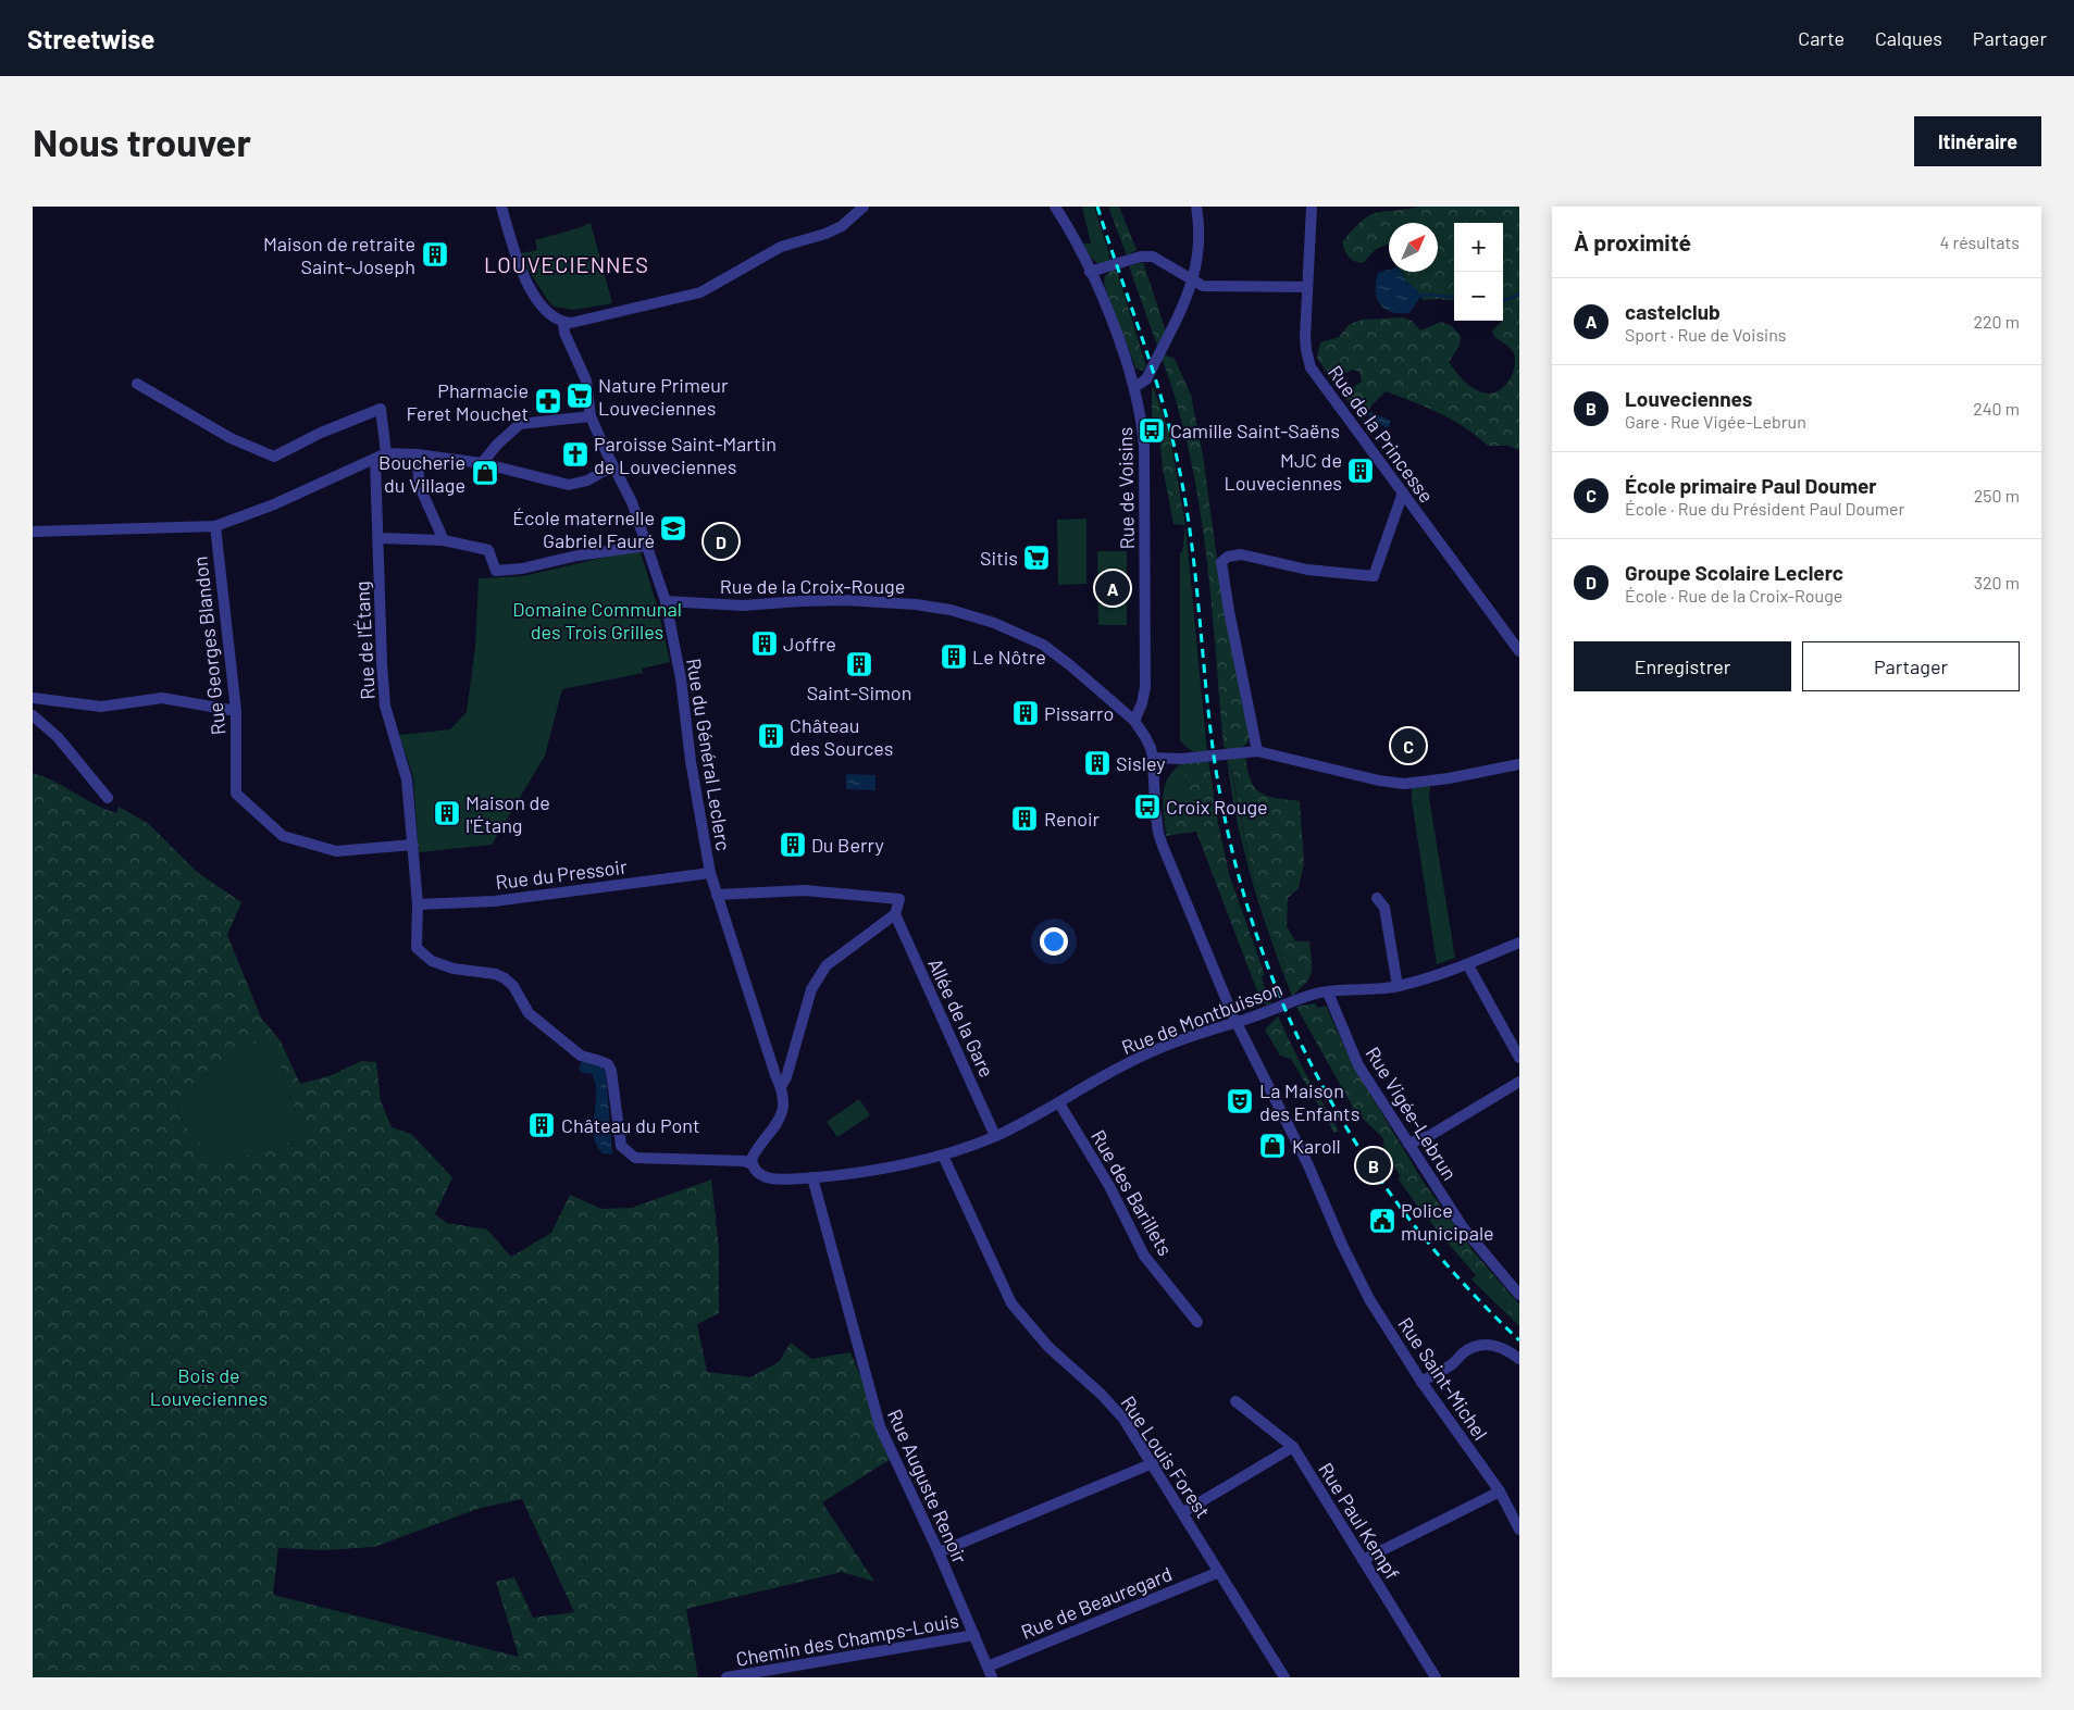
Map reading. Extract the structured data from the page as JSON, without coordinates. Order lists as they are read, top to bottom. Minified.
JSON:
{"streets":{"street":["Rue de la Princesse","Rue de Voisins","Rue de la Croix-Rouge","Rue de l'Étang","Rue Georges Blandon","Rue du Général Leclerc","Rue du Pressoir","Allée de la Gare","Rue de Montbuisson","Rue Vigée-Lebrun","Rue des Barillets","Rue Saint-Michel","Rue Louis Forest","Rue Auguste Renoir","Rue Paul Kempf","Rue de Beauregard","Chemin des Champs-Louis"]},"crossings":[["Rue de Voisins","Rue de la Croix-Rouge"],["Rue de la Croix-Rouge","Rue du Général Leclerc"],["Rue de la Croix-Rouge","Rue de Montbuisson"],["Rue de la Croix-Rouge","Rue Saint-Michel"],["Rue de l'Étang","Rue Georges Blandon"],["Rue de l'Étang","Rue du Général Leclerc"],["Rue de l'Étang","Rue du Pressoir"],["Rue du Général Leclerc","Rue du Pressoir"],["Allée de la Gare","Rue de Montbuisson"],["Rue de Montbuisson","Rue Vigée-Lebrun"],["Rue de Montbuisson","Rue des Barillets"],["Rue de Montbuisson","Rue Saint-Michel"],["Rue de Montbuisson","Rue Louis Forest"],["Rue de Montbuisson","Rue Auguste Renoir"],["Rue Louis Forest","Rue de Beauregard"],["Rue Auguste Renoir","Rue de Beauregard"],["Rue Auguste Renoir","Chemin des Champs-Louis"]],"districts":["LOUVECIENNES"],"parks":["Domaine Communal des Trois Grilles","Bois de Louveciennes"],"places":{"building":["Maison de retraite Saint-Joseph","MJC de Louveciennes","Joffre","Le Nôtre","Saint-Simon","Pissarro","Château des Sources","Sisley","Maison de l'Étang","Renoir","Du Berry","Château du Pont"],"supermarket":["Nature Primeur Louveciennes","Sitis"],"pharmacy":["Pharmacie Feret Mouchet"],"bus stop":["Camille Saint-Saëns","Croix Rouge"],"church":["Paroisse Saint-Martin de Louveciennes"],"shop":["Boucherie du Village","Karoll"],"school or university":["École maternelle Gabriel Fauré"],"theatre":["La Maison des Enfants"],"public building":["Police municipale"]},"north":"top right","page":{"header":"Streetwise","nav":["Carte","Calques","Partager"],"buttons":["Itinéraire",["Enregistrer","Partager"]],"title":"Nous trouver","heading":["À proximité","4 résultats"],"map_buttons":["+","−"],"list":[{"mark":"A","name":"castelclub","note":"Sport · Rue de Voisins","value":"220 m"},{"mark":"B","name":"Louveciennes","note":"Gare · Rue Vigée-Lebrun","value":"240 m"},{"mark":"C","name":"École primaire Paul Doumer","note":"École · Rue du Président Paul Doumer","value":"250 m"},{"mark":"D","name":"Groupe Scolaire Leclerc","note":"École · Rue de la Croix-Rouge","value":"320 m"}],"pins":["D","A","C","B"]}}
